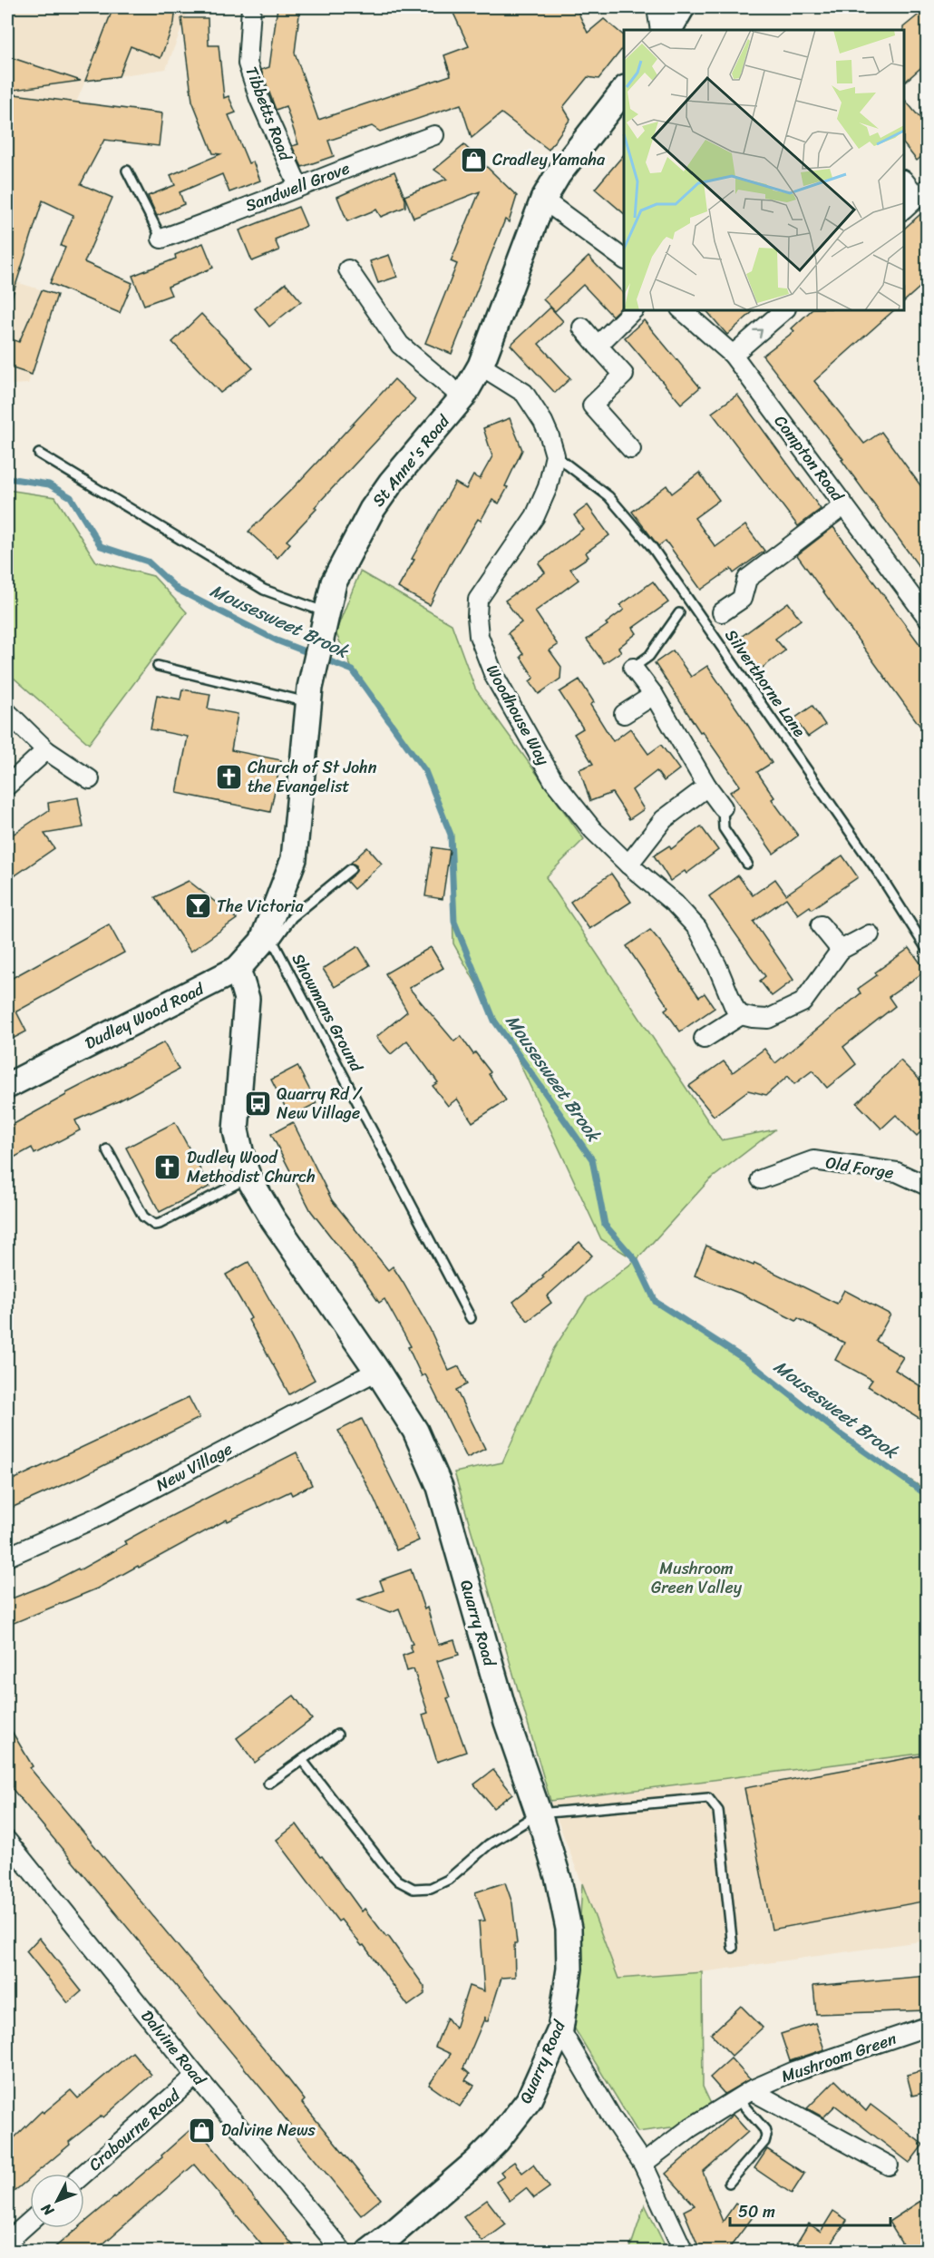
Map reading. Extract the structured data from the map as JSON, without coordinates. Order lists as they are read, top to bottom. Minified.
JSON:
{"streets":{"street":["Tibbetts Road","Sandwell Grove","Compton Road","St Anne's Road","Woodhouse Way","Dudley Wood Road","Old Forge","New Village","Quarry Road","Dalvine Road","Mushroom Green","Crabourne Road"],"lane":["Silverthorne Lane","Showmans Ground"]},"crossings":[["Tibbetts Road","Sandwell Grove"],["St Anne's Road","Showmans Ground"],["St Anne's Road","Dudley Wood Road"],["Silverthorne Lane","Woodhouse Way"],["Showmans Ground","Dudley Wood Road"],["Dudley Wood Road","Quarry Road"],["New Village","Quarry Road"],["Dalvine Road","Crabourne Road"]],"water":["Mousesweet Brook"],"parks":["Mushroom Green Valley"],"places":{"shop":["Cradley Yamaha","Dalvine News"],"church":["Church of St John the Evangelist","Dudley Wood Methodist Church"],"bar":["The Victoria"],"bus stop":["Quarry Rd / New Village"]},"scale_bar":"50 m","north":"bottom left"}
